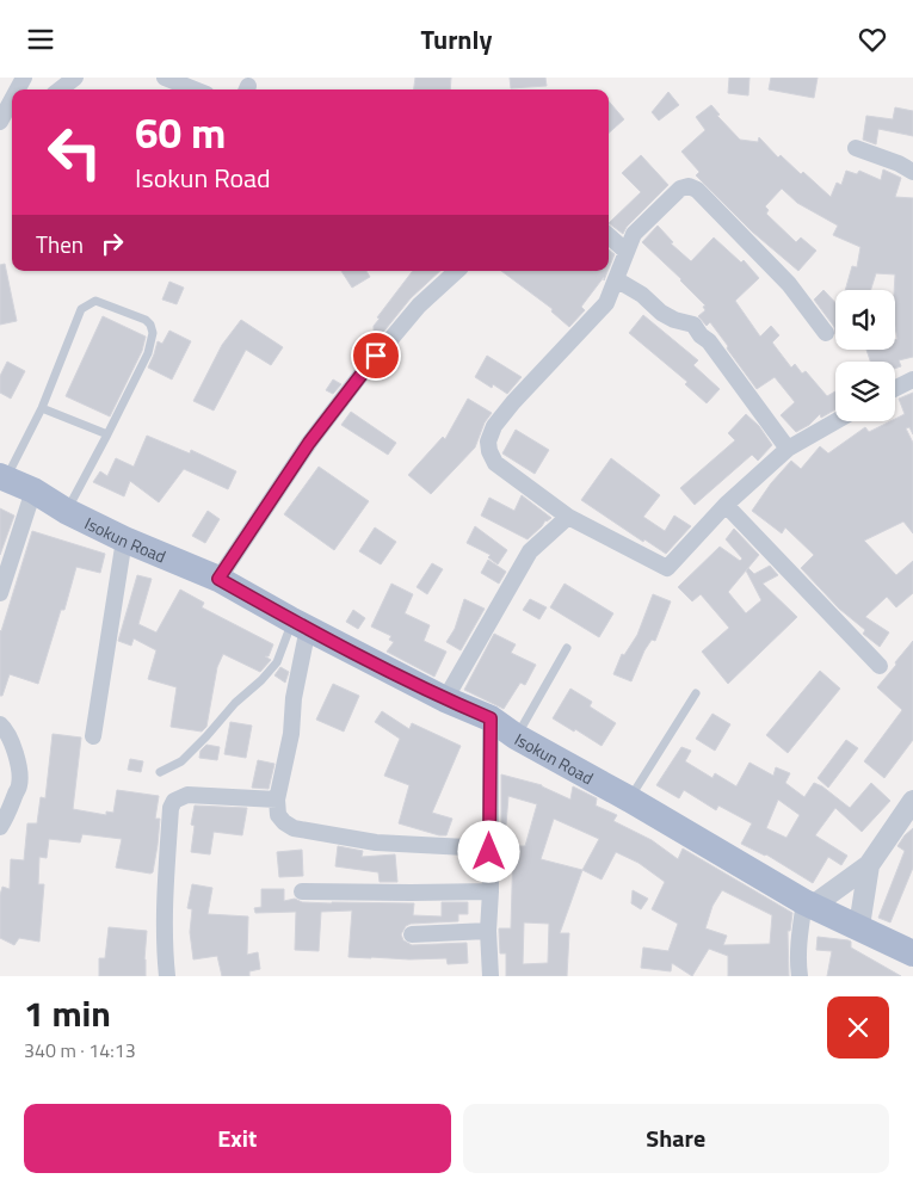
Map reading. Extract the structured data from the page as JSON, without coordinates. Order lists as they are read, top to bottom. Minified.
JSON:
{"streets":{"main road":["Isokun Road"]},"page":{"header":"Turnly","turn":["60 m","Isokun Road"],"then":"Then","heading":["1 min","340 m · 14:13"],"buttons":["Exit","Share"]}}
